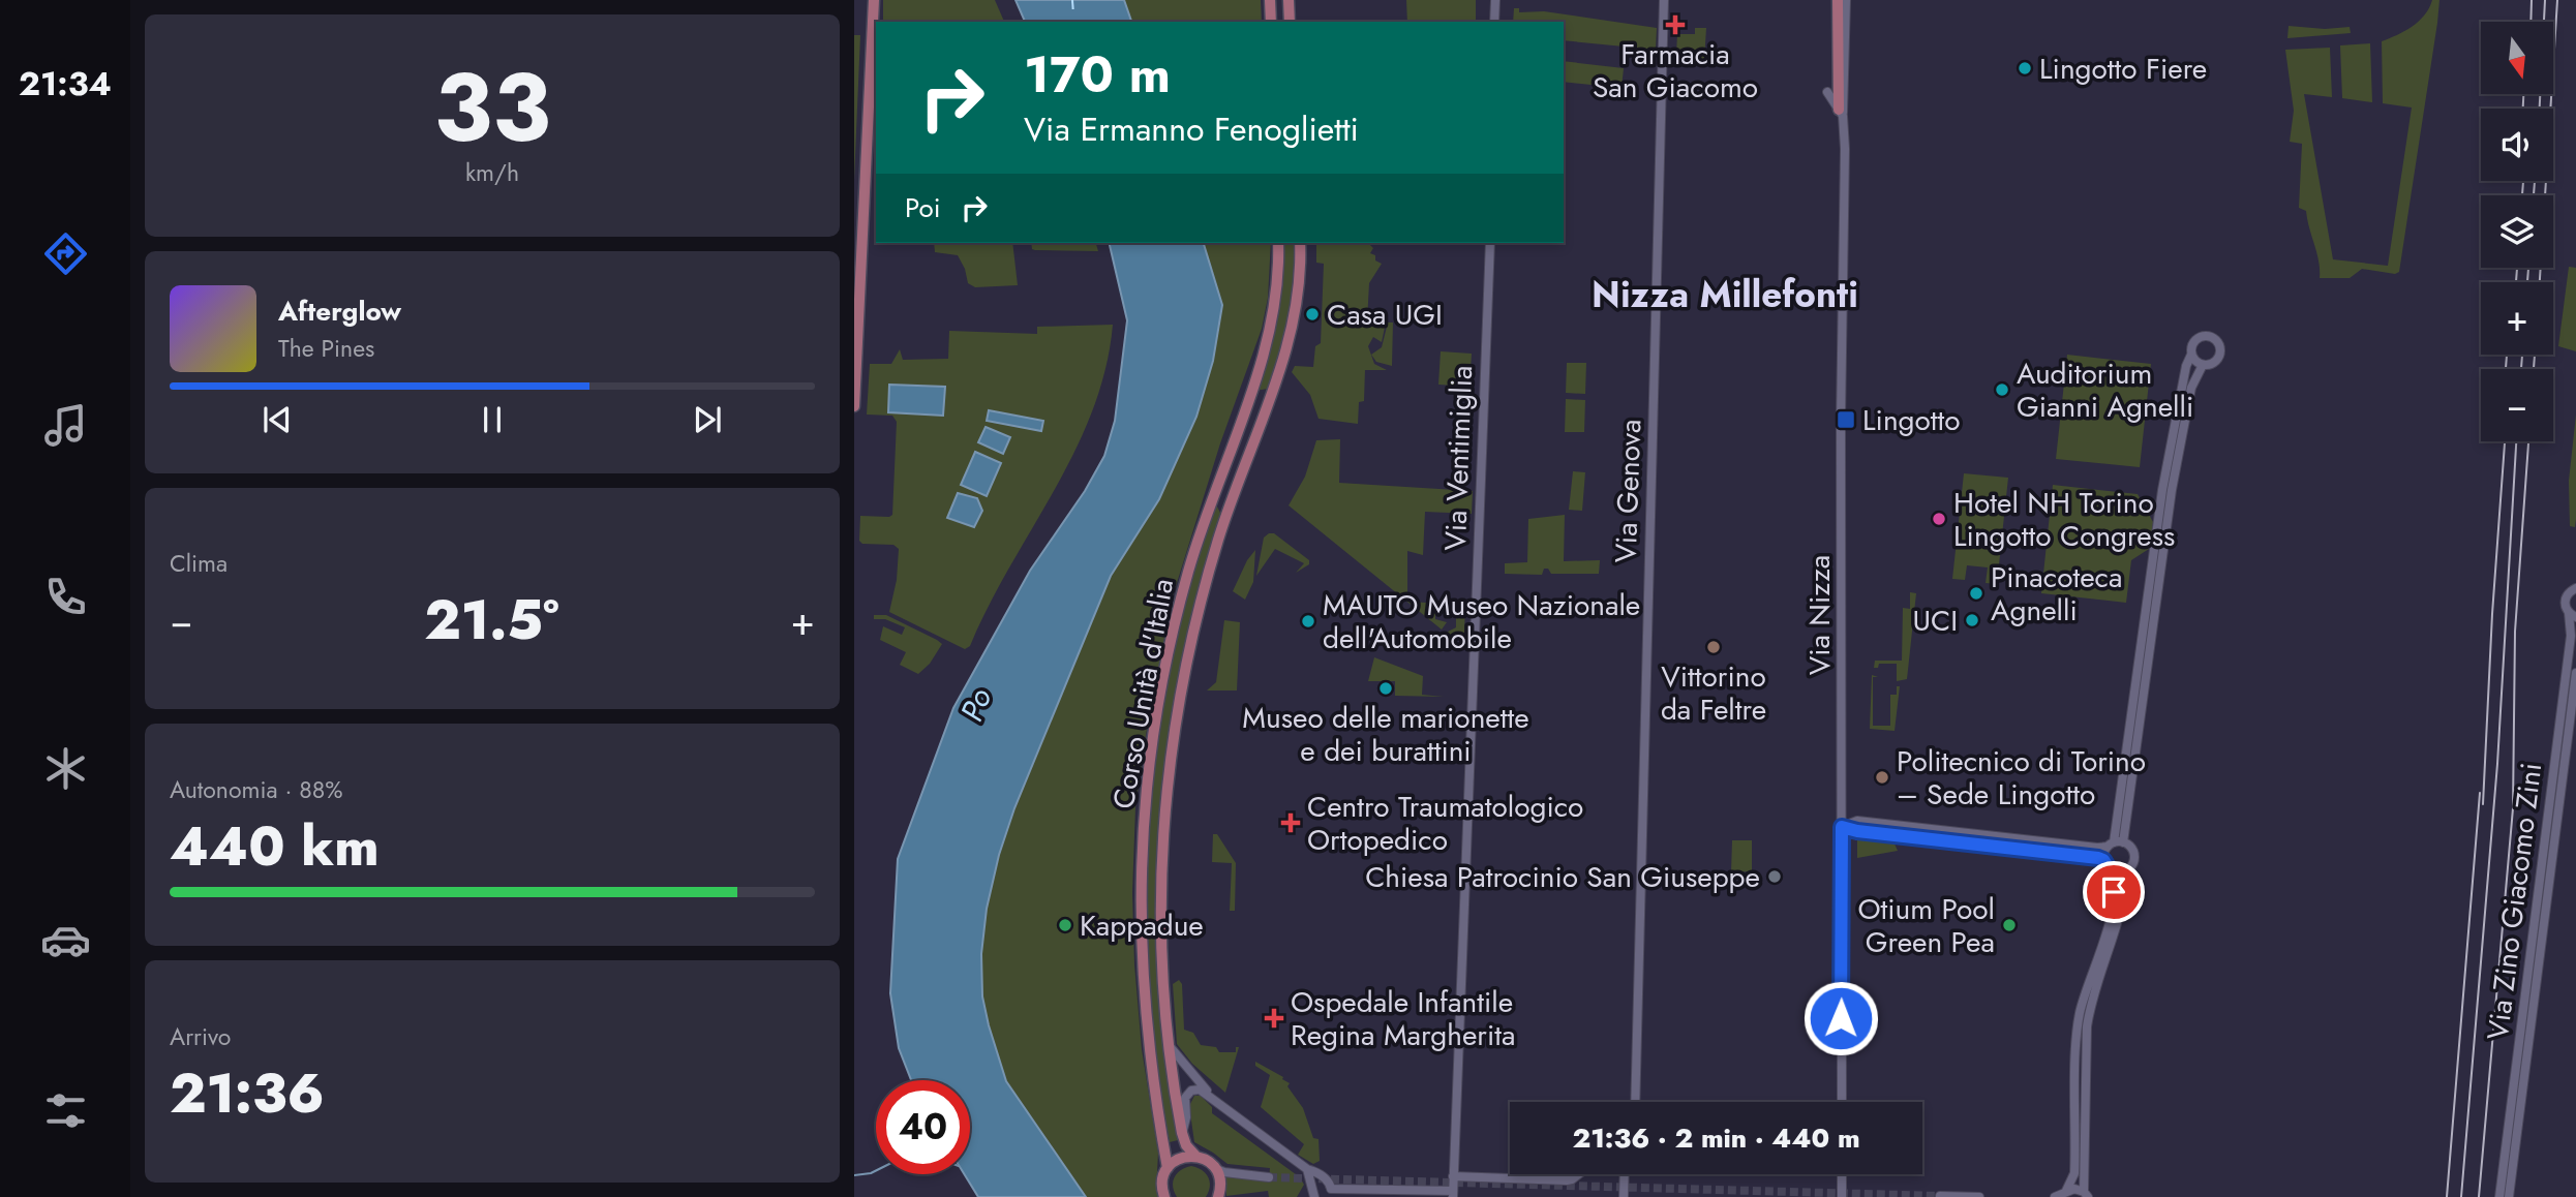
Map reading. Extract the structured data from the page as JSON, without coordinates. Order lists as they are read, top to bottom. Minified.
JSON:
{"streets":{"main road":["Corso Unità d'Italia"],"street":["Via Ventimiglia","Via Genova","Via Nizza","Via Zino Giacomo Zini"]},"districts":["Nizza Millefonti"],"water":["Po"],"places":{"health":["Farmacia San Giacomo","Centro Traumatologico Ortopedico","Ospedale Infantile Regina Margherita"],"other":["Lingotto Fiere","Casa UGI","Auditorium Gianni Agnelli","Hotel NH Torino Lingotto Congress","Pinacoteca Agnelli","UCI","MAUTO Museo Nazionale dell'Automobile","Vittorino da Feltre","Museo delle marionette e dei burattini","Politecnico di Torino – Sede Lingotto","Chiesa Patrocinio San Giuseppe","Kappadue","Otium Pool Green Pea"],"transit":["Lingotto"]},"north":"bottom","page":{"tabs":"21:34","tile":[["33","km/h"],"Clima",["Autonomia · 88%","440 km"],["Arrivo","21:36"]],"map_buttons":["+","−"],"turn":["170 m","Via Ermanno Fenoglietti"],"then":"Poi","song":["Afterglow","The Pines"],"heat":["−","21.5°","+"],"limit":"40","trip":"21:36 · 2 min · 440 m"}}
